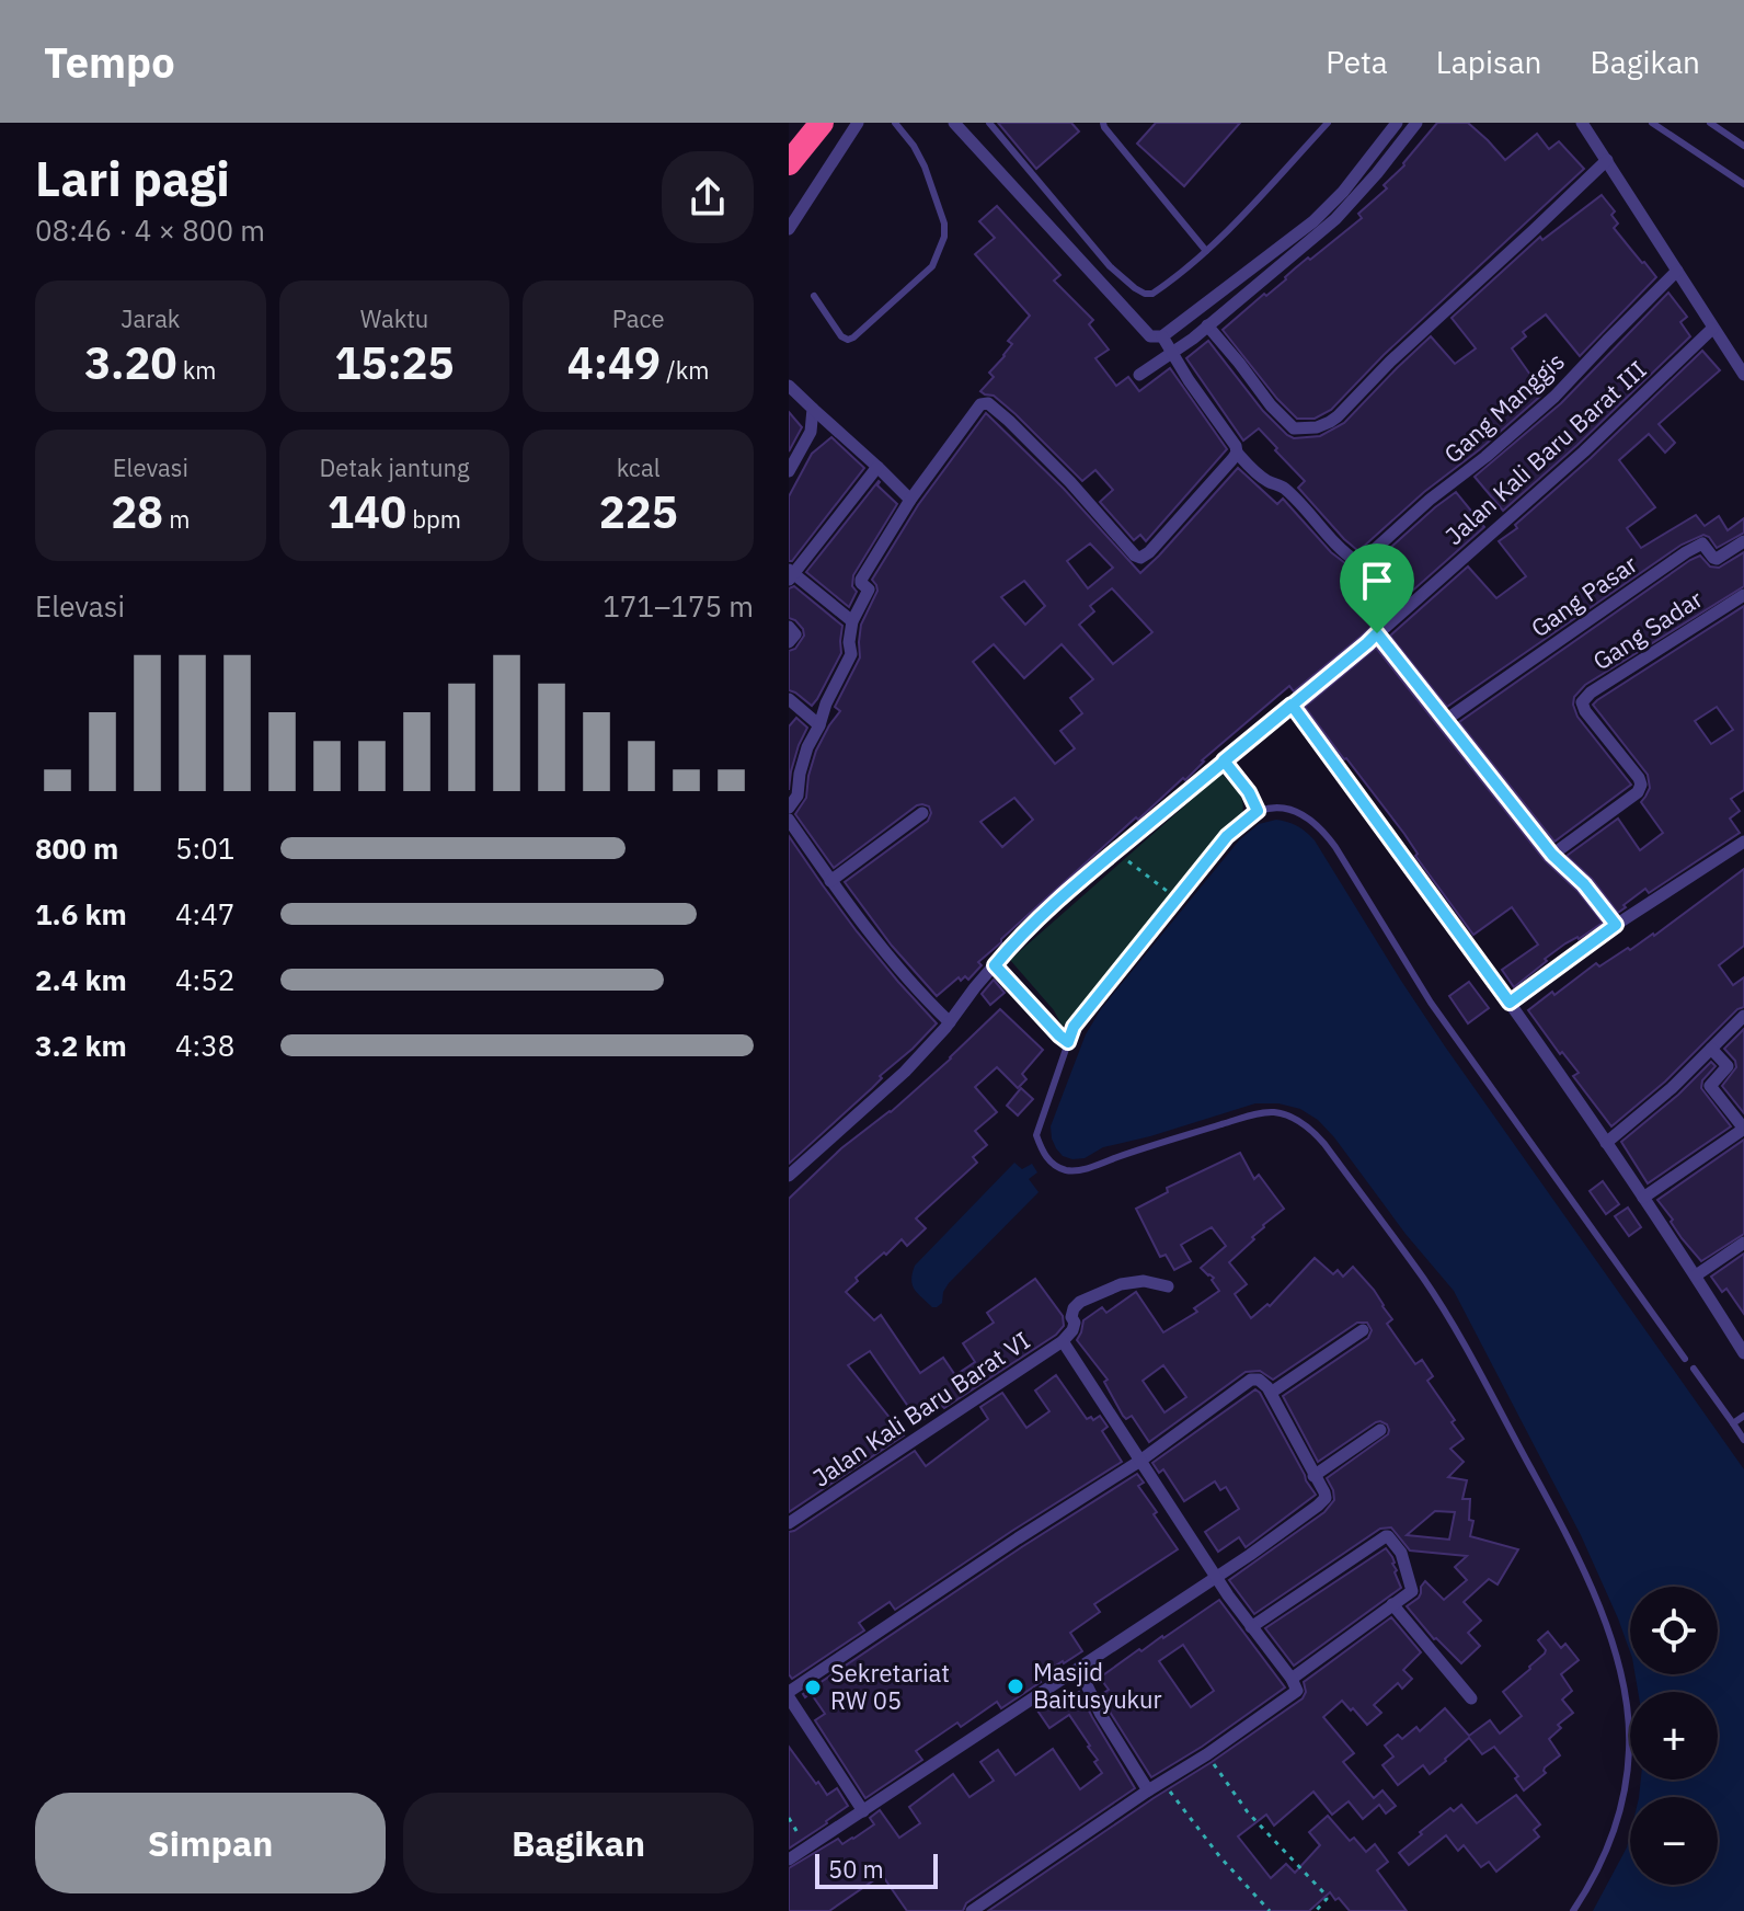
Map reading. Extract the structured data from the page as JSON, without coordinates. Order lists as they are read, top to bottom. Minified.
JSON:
{"streets":{"street":["Gang Manggis","Jalan Kali Baru Barat III","Gang Pasar","Gang Sadar","Jalan Kali Baru Barat VI"]},"places":["Masjid Baitusyukur","Sekretariat RW 05"],"scale_bar":"50 m","page":{"header":"Tempo","nav":["Peta","Lapisan","Bagikan"],"heading":["Lari pagi","08:46 · 4 × 800 m"],"stats":[["Jarak","3.20 km"],["Waktu","15:25"],["Pace","4:49 /km"],["Elevasi","28 m"],["Detak jantung","140 bpm"],["kcal","225"]],"chart":["Elevasi","171–175 m"],"list":[{"name":"800 m","note":"5:01"},{"name":"1.6 km","note":"4:47"},{"name":"2.4 km","note":"4:52"},{"name":"3.2 km","note":"4:38"}],"map_buttons":["+","−"],"buttons":["Simpan","Bagikan"],"scale":"50 m"}}
